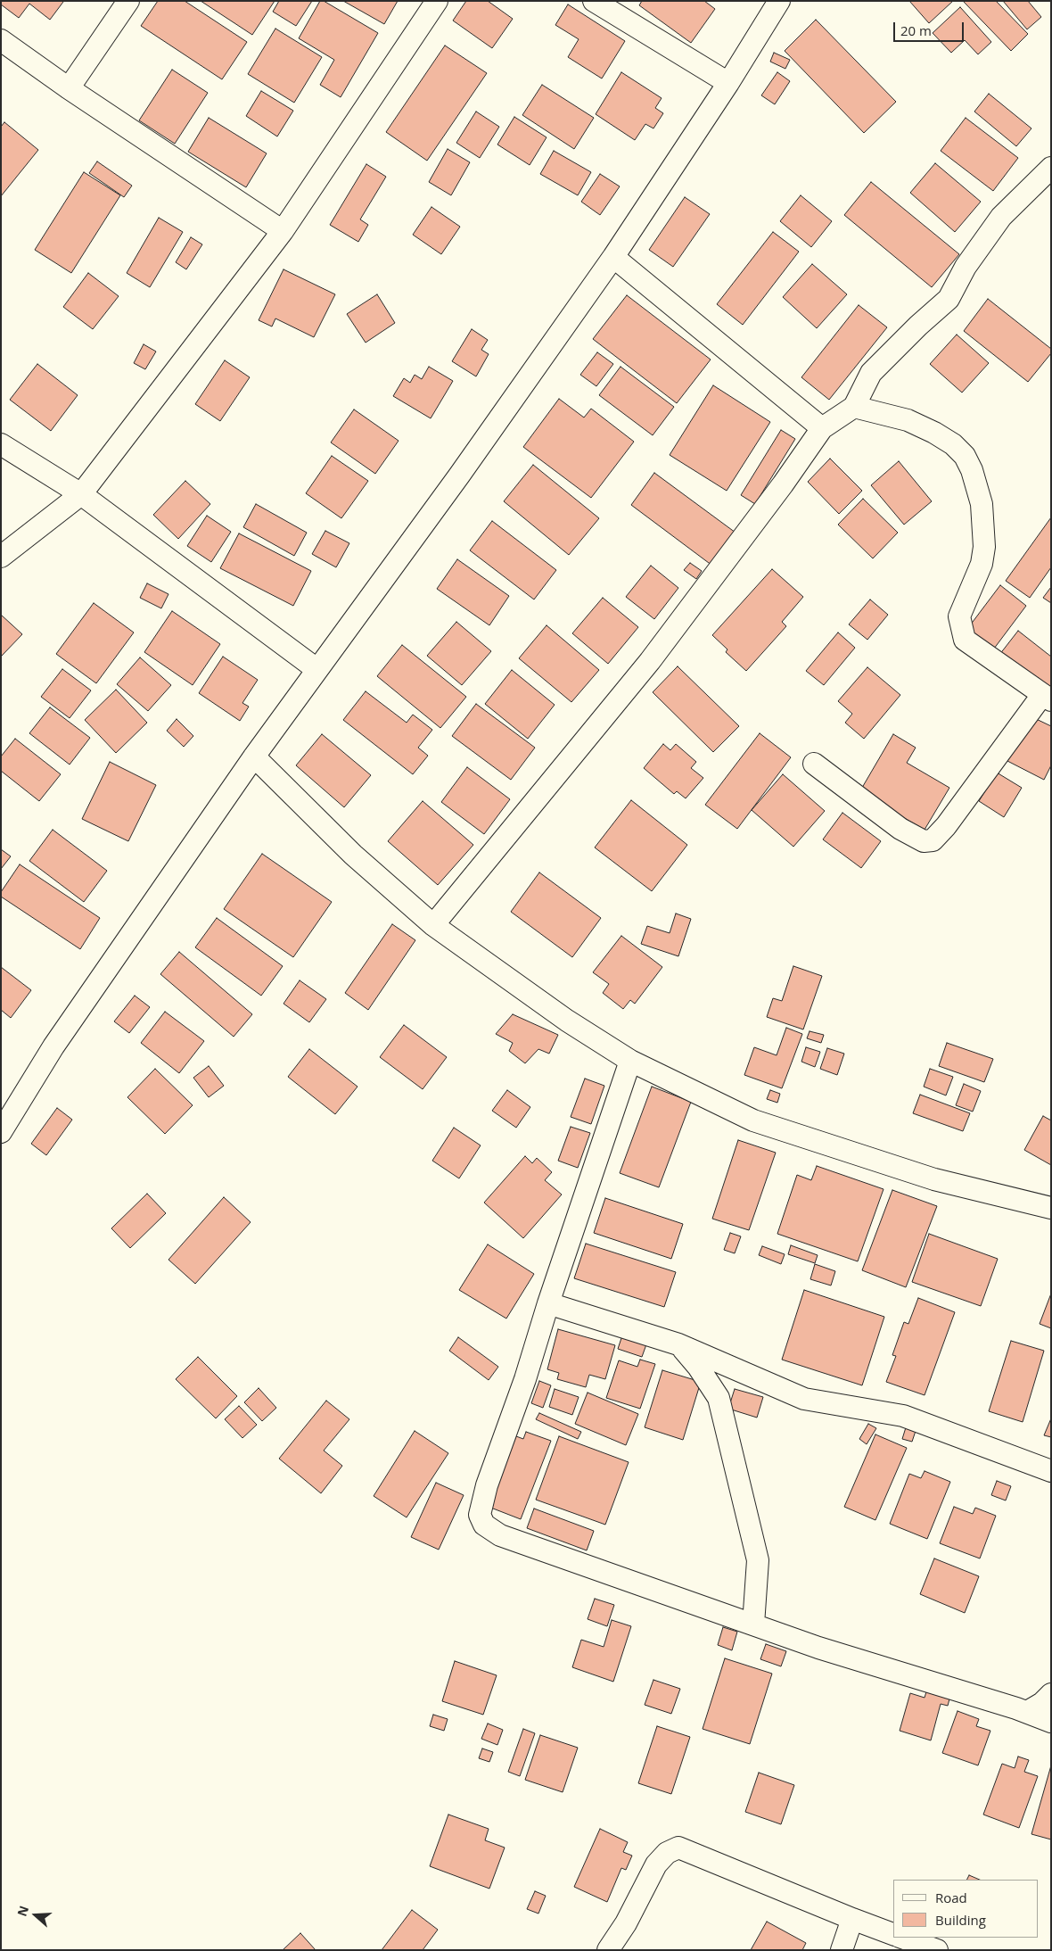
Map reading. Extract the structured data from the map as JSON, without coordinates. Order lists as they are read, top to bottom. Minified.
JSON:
{"legend":["Road","Building"],"scale_bar":"20 m","north":"left"}
